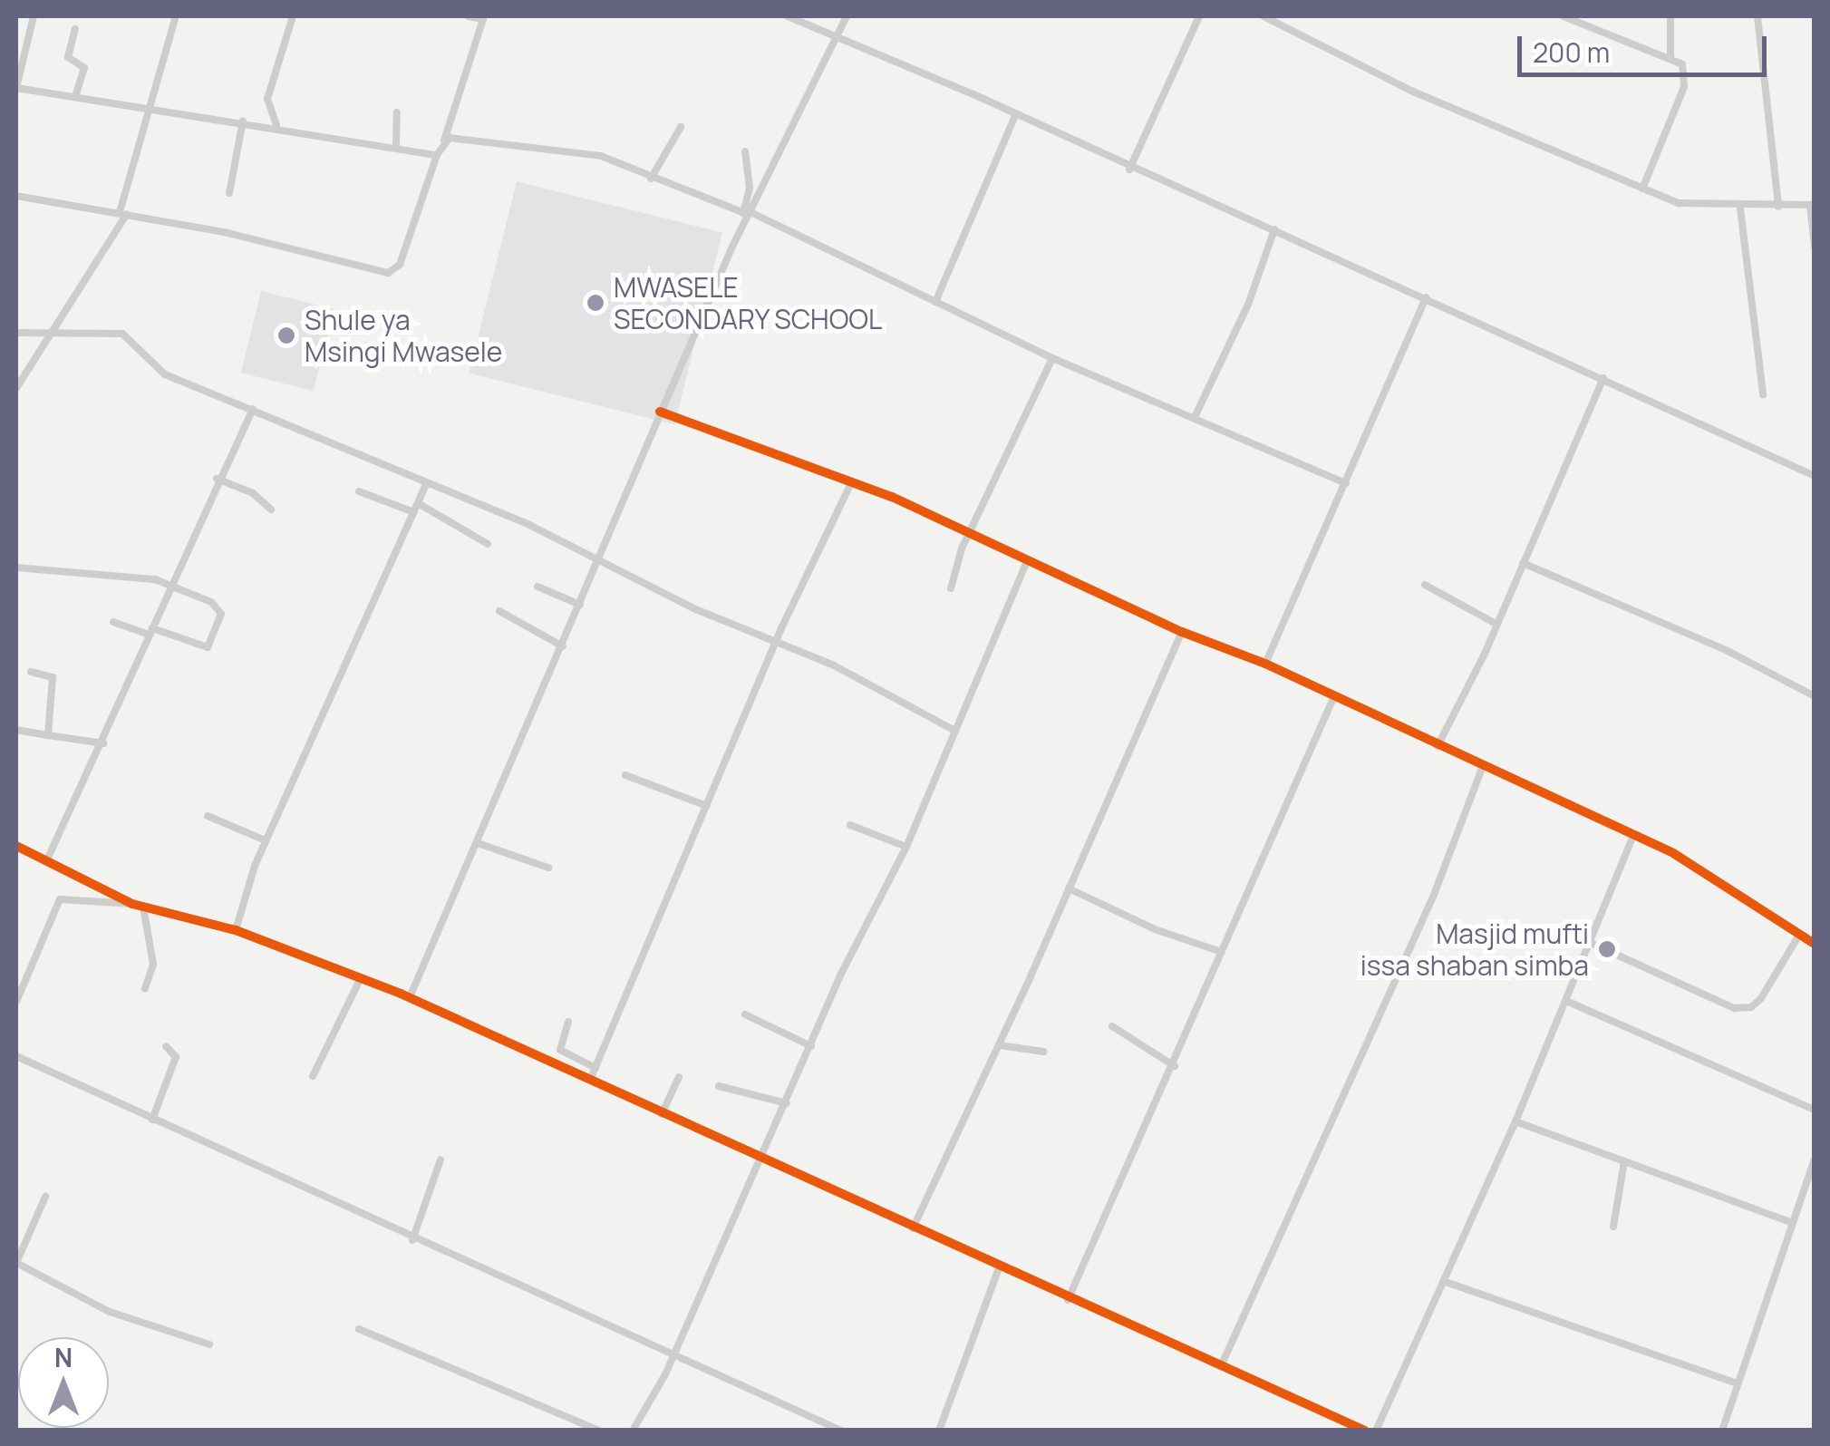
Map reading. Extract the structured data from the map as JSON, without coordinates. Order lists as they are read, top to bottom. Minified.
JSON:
{"places":["MWASELE SECONDARY SCHOOL","Shule ya Msingi Mwasele","Masjid mufti issa shaban simba"],"scale_bar":"200 m","north":"top"}
